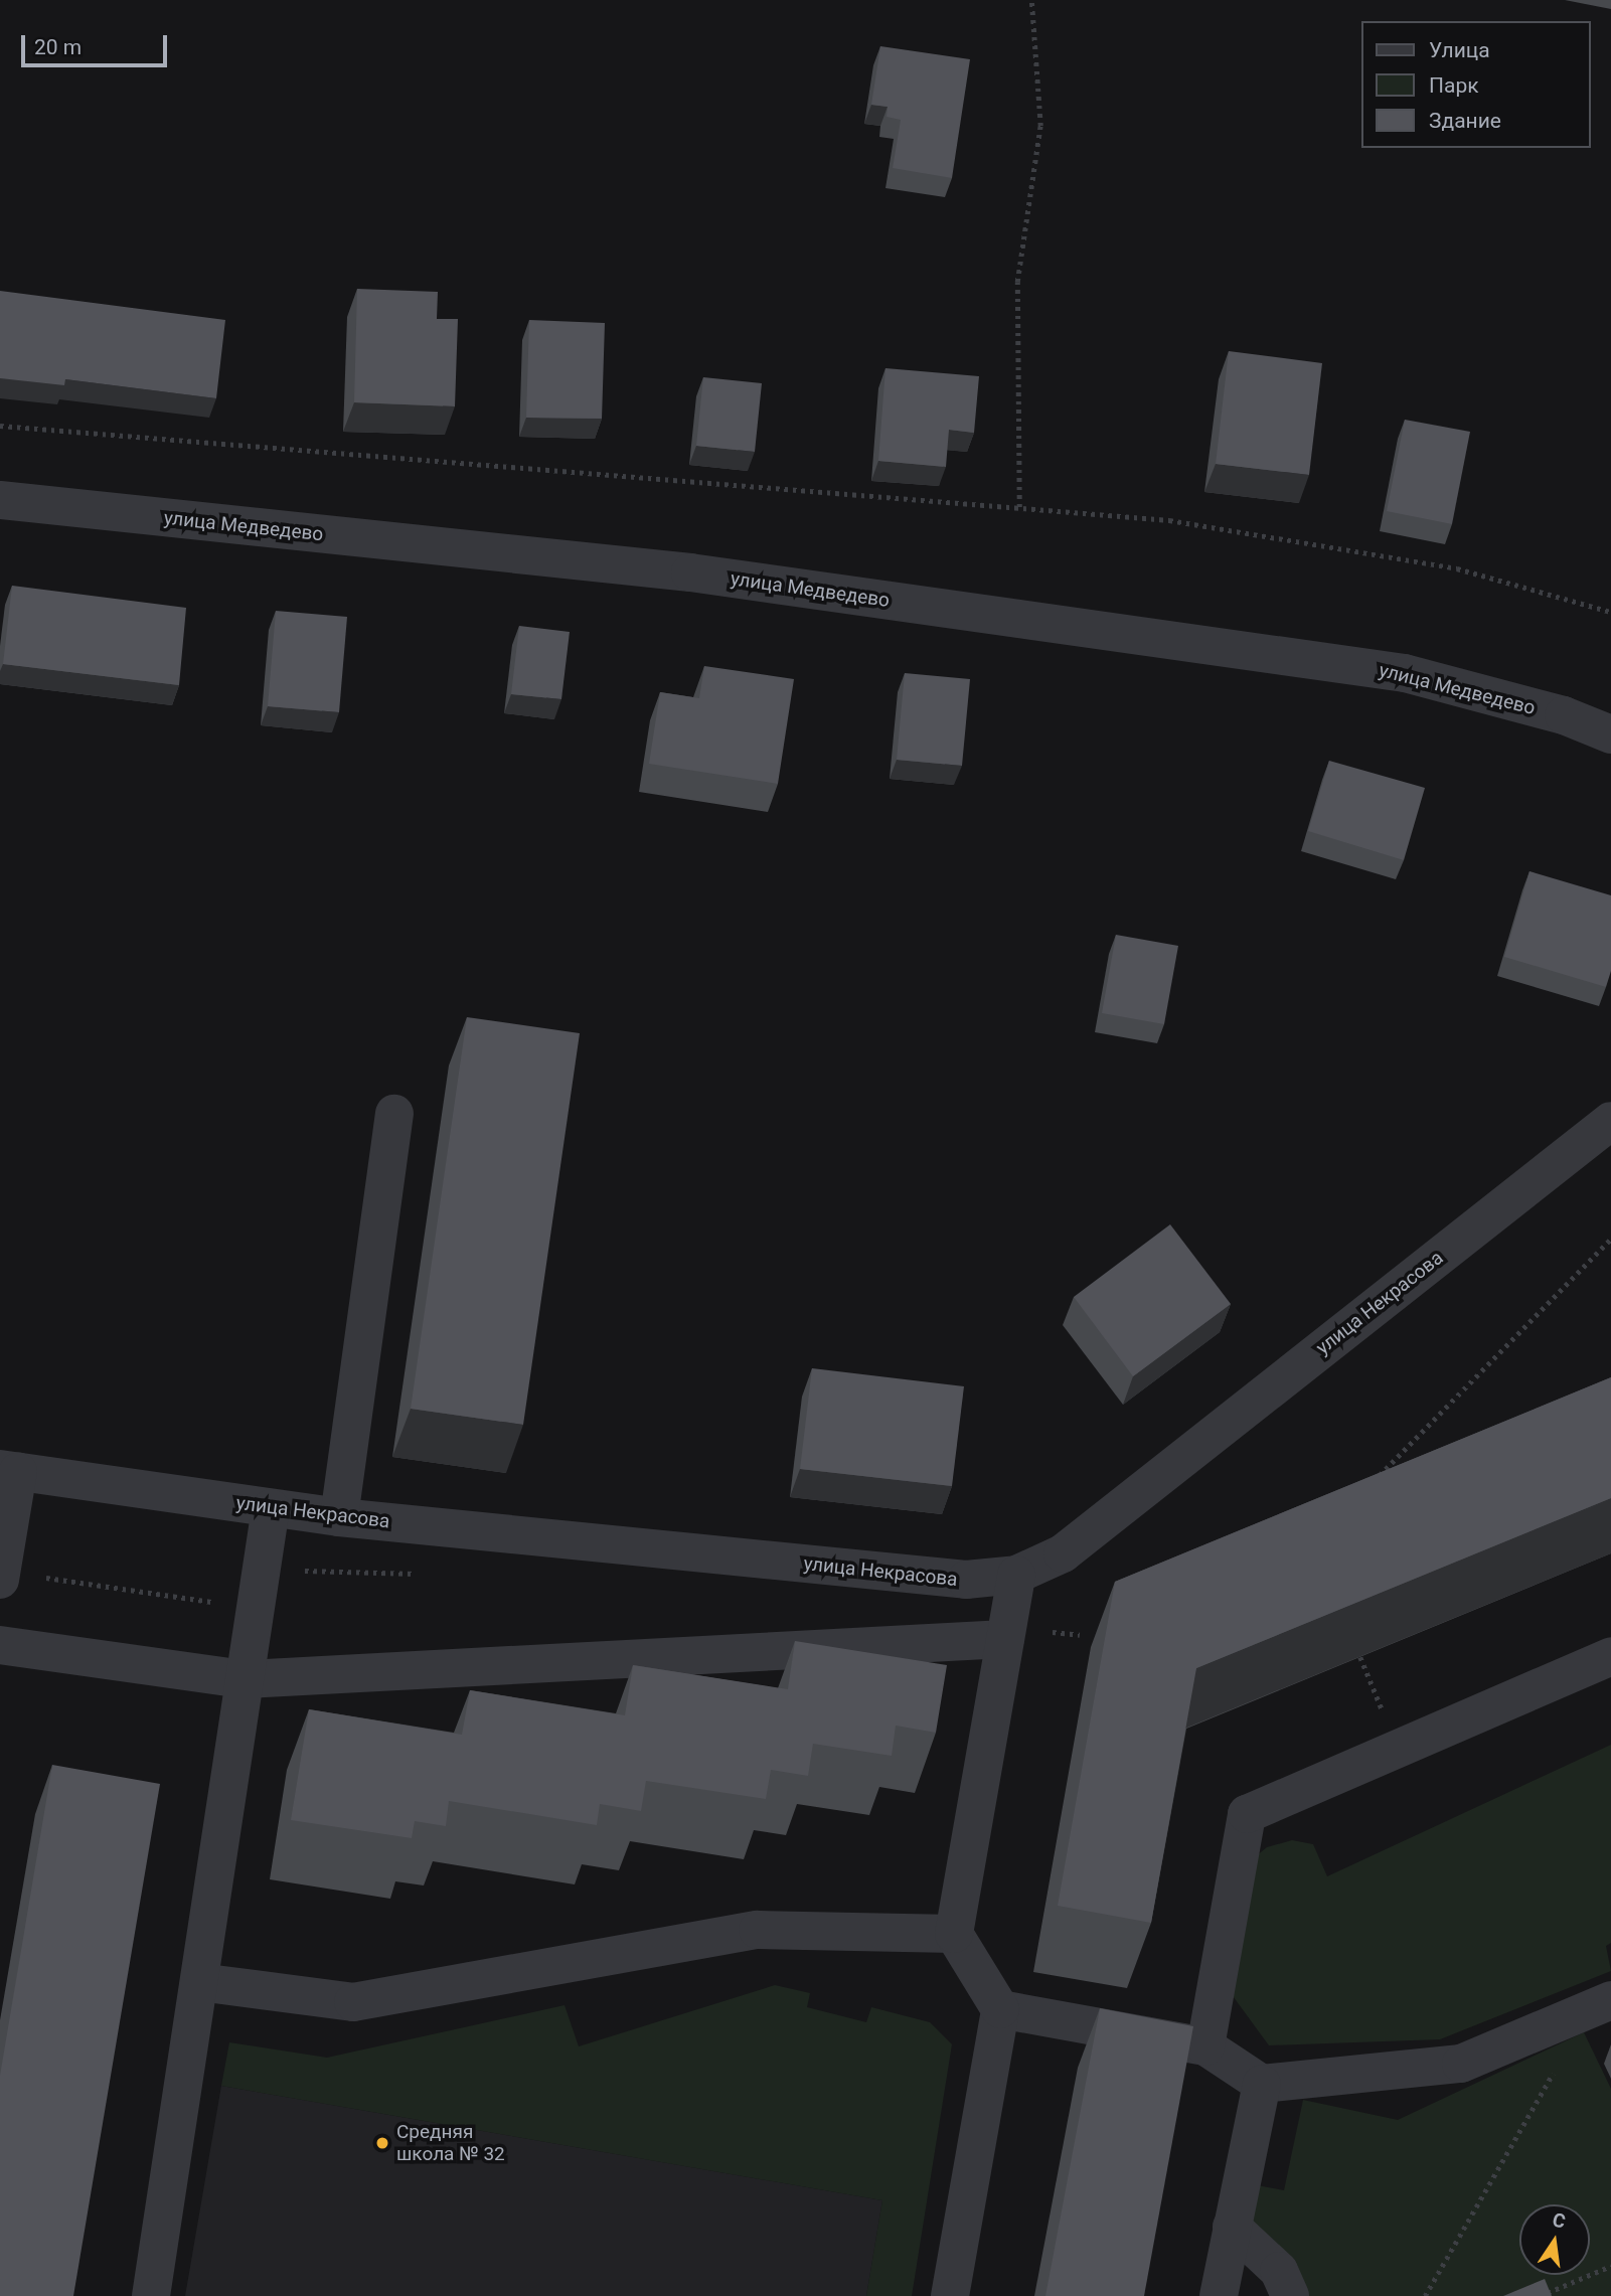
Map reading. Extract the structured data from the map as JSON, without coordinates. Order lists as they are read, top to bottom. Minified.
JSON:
{"streets":{"street":["улица Медведево","улица Некрасова"]},"places":["Средняя школа № 32"],"legend":["Улица","Парк","Здание"],"scale_bar":"20 m","north":"top"}
